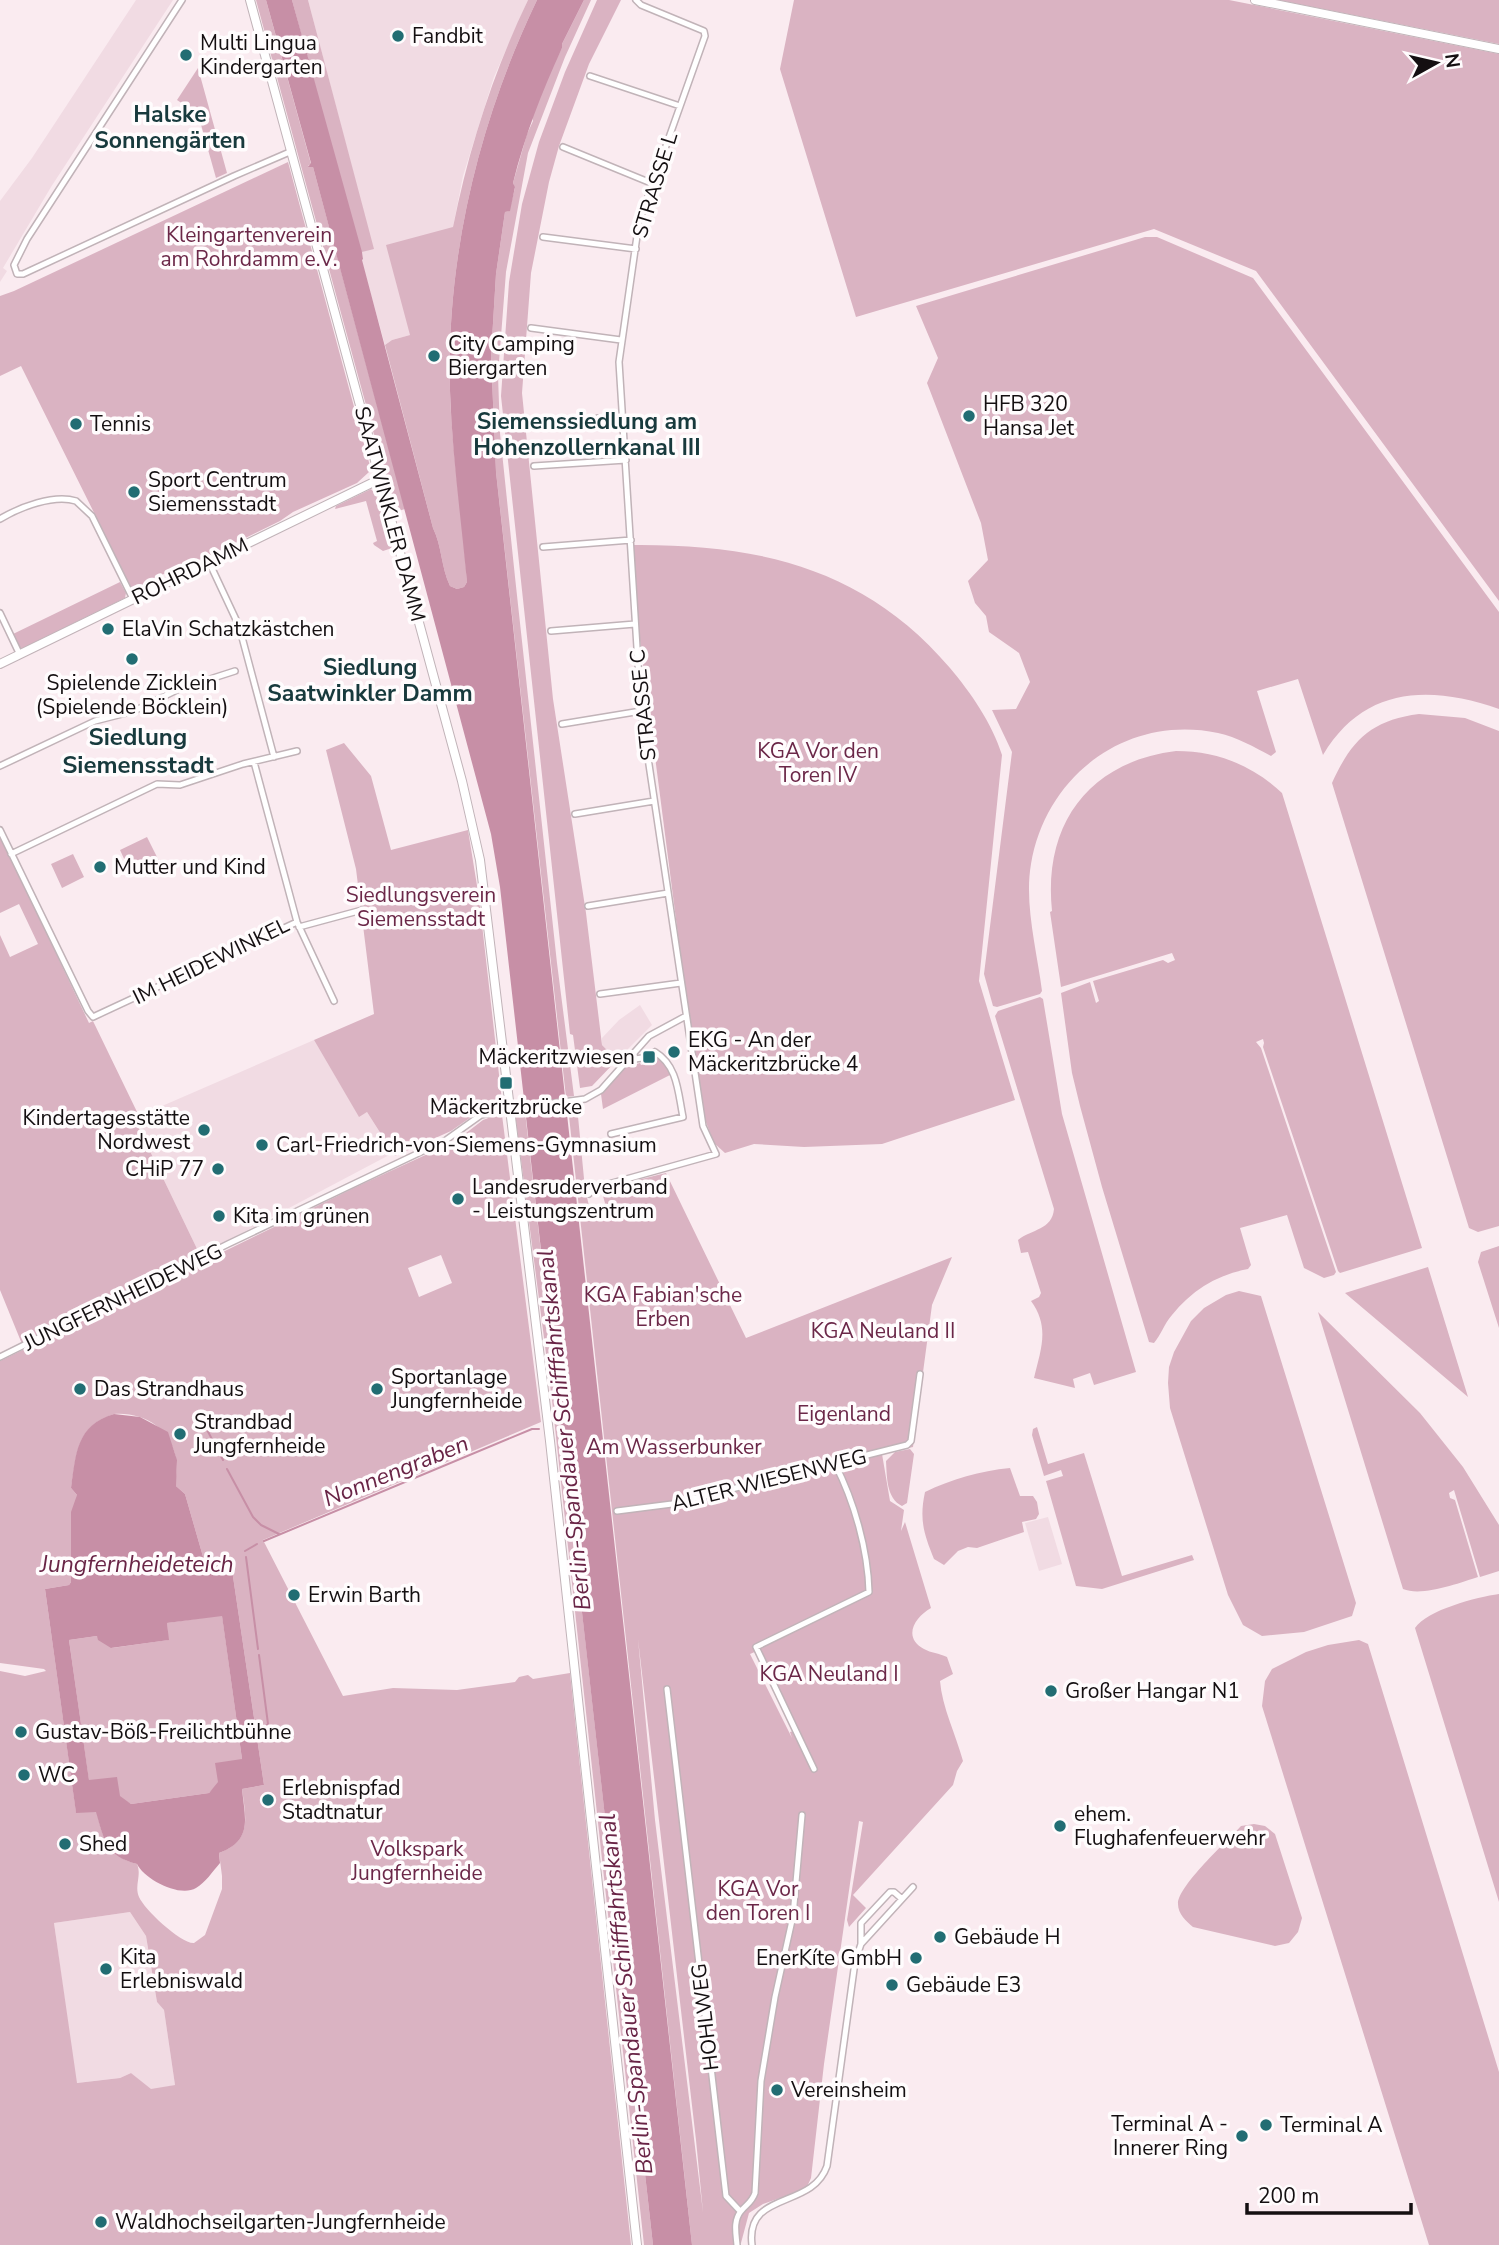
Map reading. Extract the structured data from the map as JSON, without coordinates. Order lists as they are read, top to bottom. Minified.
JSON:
{"streets":{"main road":["SAATWINKLER DAMM","ROHRDAMM"],"street":["STRASSE L","STRASSE C","IM HEIDEWINKEL","JUNGFERNHEIDEWEG","ALTER WIESENWEG","HOHLWEG"]},"crossings":[["STRASSE L","STRASSE C"],["SAATWINKLER DAMM","ROHRDAMM"],["SAATWINKLER DAMM","JUNGFERNHEIDEWEG"]],"districts":["Halske Sonnengärten","Siemenssiedlung am Hohenzollernkanal III","Siedlung Saatwinkler Damm","Siedlung Siemensstadt"],"water":["Berlin-Spandauer Schifffahrtskanal","Nonnengraben","Jungfernheideteich"],"parks":["Kleingartenverein am Rohrdamm e.V.","KGA Vor den Toren IV","Siedlungsverein Siemensstadt","KGA Fabian'sche Erben","KGA Neuland II","Eigenland","Am Wasserbunker","KGA Neuland I","Volkspark Jungfernheide","KGA Vor den Toren I"],"places":{"other":["Fandbit","Multi Lingua Kindergarten","City Camping Biergarten","HFB 320 Hansa Jet","Tennis","Sport Centrum Siemensstadt","ElaVin Schatzkästchen","Spielende Zicklein (Spielende Böcklein)","Mutter und Kind","EKG - An der Mäckeritzbrücke 4","Kindertagesstätte Nordwest","Carl-Friedrich-von-Siemens-Gymnasium","CHiP 77","Landesruderverband - Leistungszentrum","Kita im grünen","Das Strandhaus","Sportanlage Jungfernheide","Strandbad Jungfernheide","Erwin Barth","Großer Hangar N1","Gustav-Böß-Freilichtbühne","WC","Erlebnispfad Stadtnatur","ehem. Flughafenfeuerwehr","Shed","Gebäude H","EnerKíte GmbH","Kita Erlebniswald","Gebäude E3","Vereinsheim","Terminal A","Terminal A - Innerer Ring","Waldhochseilgarten-Jungfernheide"],"transit":["Mäckeritzwiesen","Mäckeritzbrücke"]},"scale_bar":"200 m","north":"right"}
